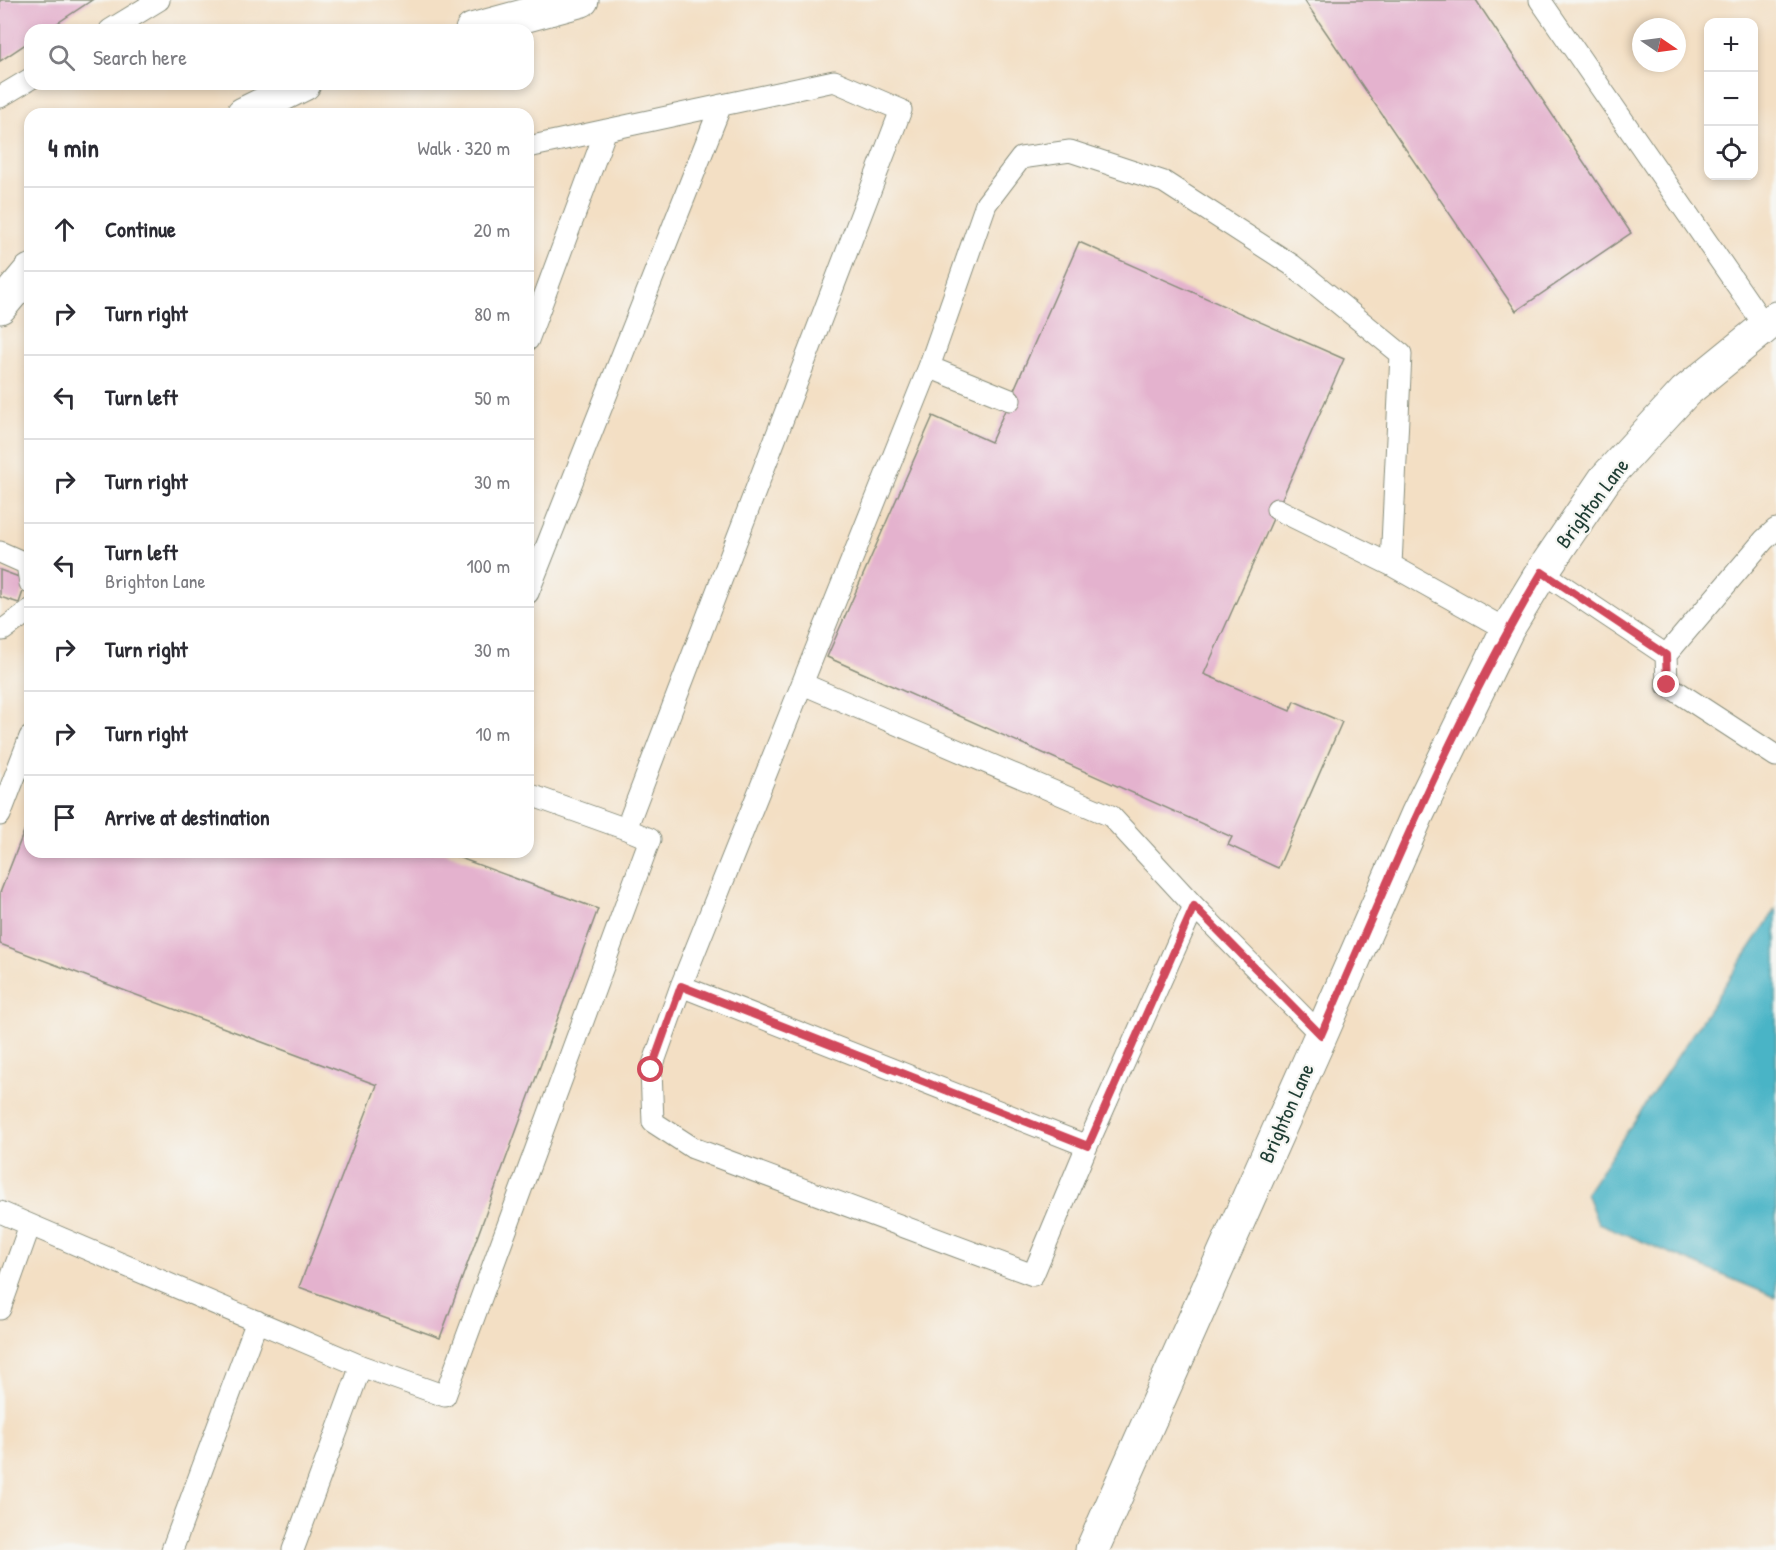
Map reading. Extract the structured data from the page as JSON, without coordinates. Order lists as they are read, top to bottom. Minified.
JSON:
{"streets":{"street":["Brighton Lane"]},"north":"right","page":{"map_buttons":["+","−"],"search":"Search here","heading":["4 min","Walk · 320 m"],"list":[["Continue","20 m"],["Turn right","80 m"],["Turn left","50 m"],["Turn right","30 m"],["Turn left","Brighton Lane","100 m"],["Turn right","30 m"],["Turn right","10 m"],"Arrive at destination"]}}
